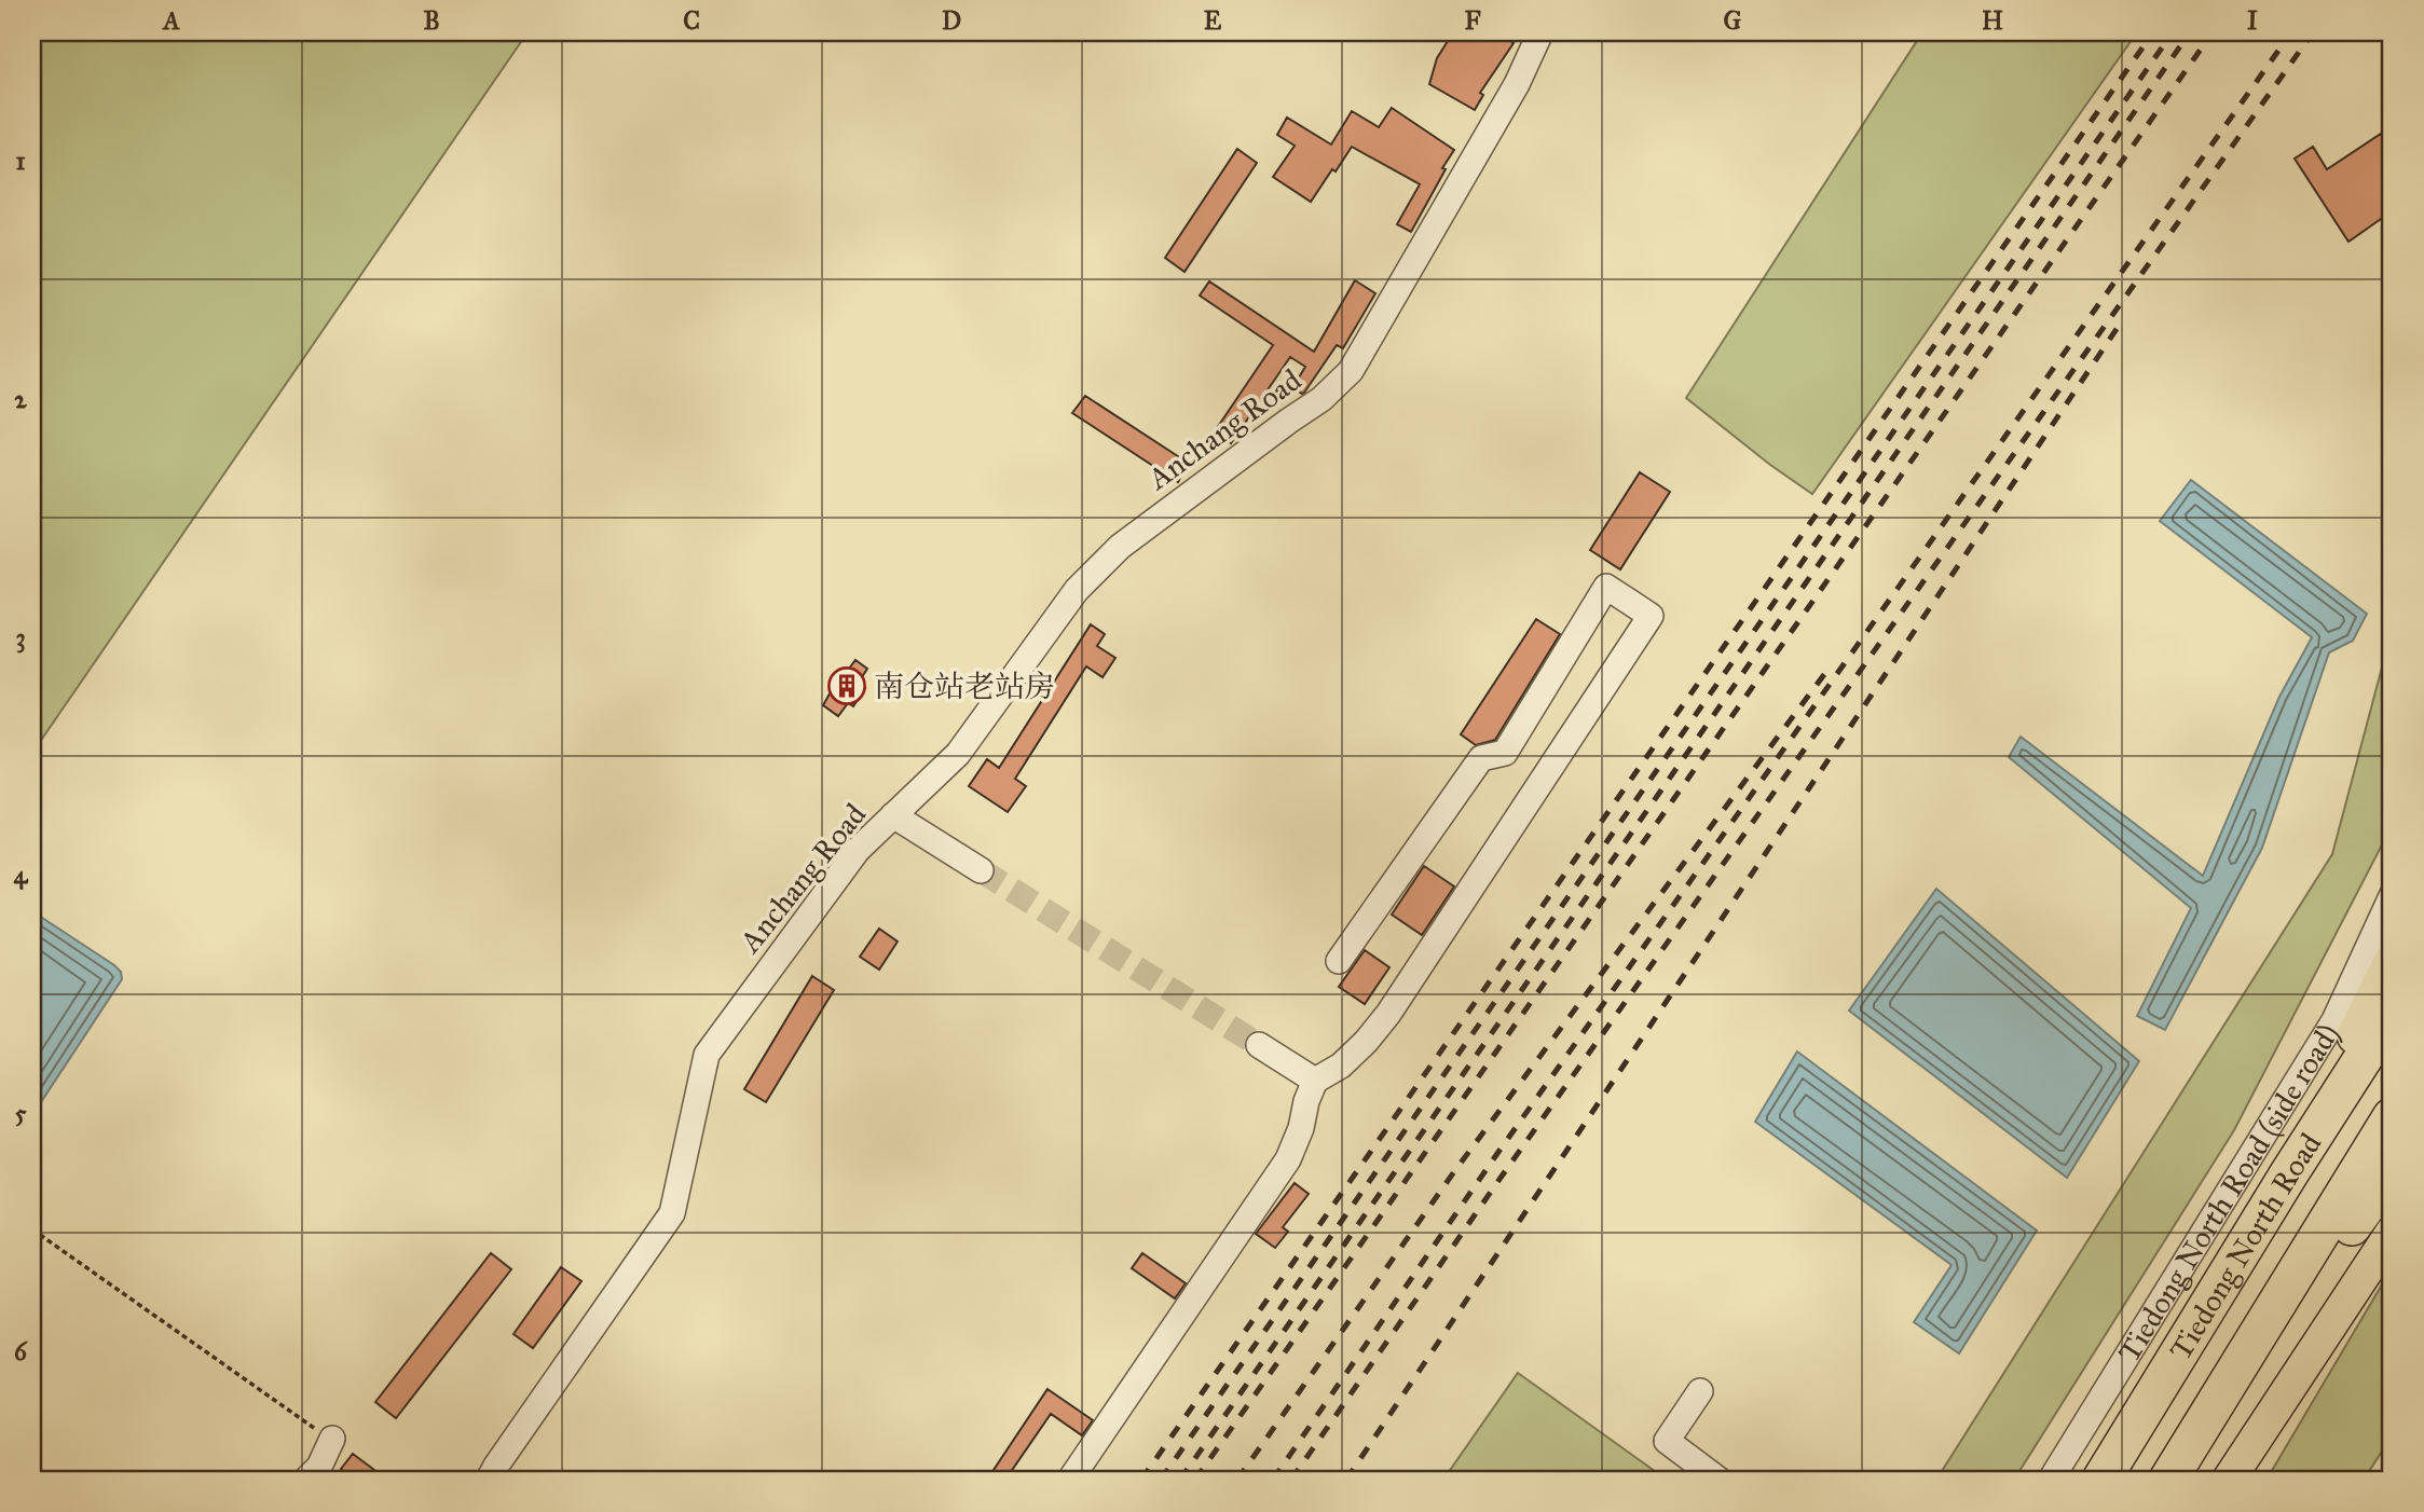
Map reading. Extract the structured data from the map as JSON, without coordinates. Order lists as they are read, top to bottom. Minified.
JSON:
{"streets":{"highway":["Tiedong North Road"],"street":["Anchang Road","Tiedong North Road (side road)"]},"places":{"building":["南仓站老站房"]},"grid":{"columns":["A","B","C","D","E","F","G","H","I"],"rows":["1","2","3","4","5","6"]}}
